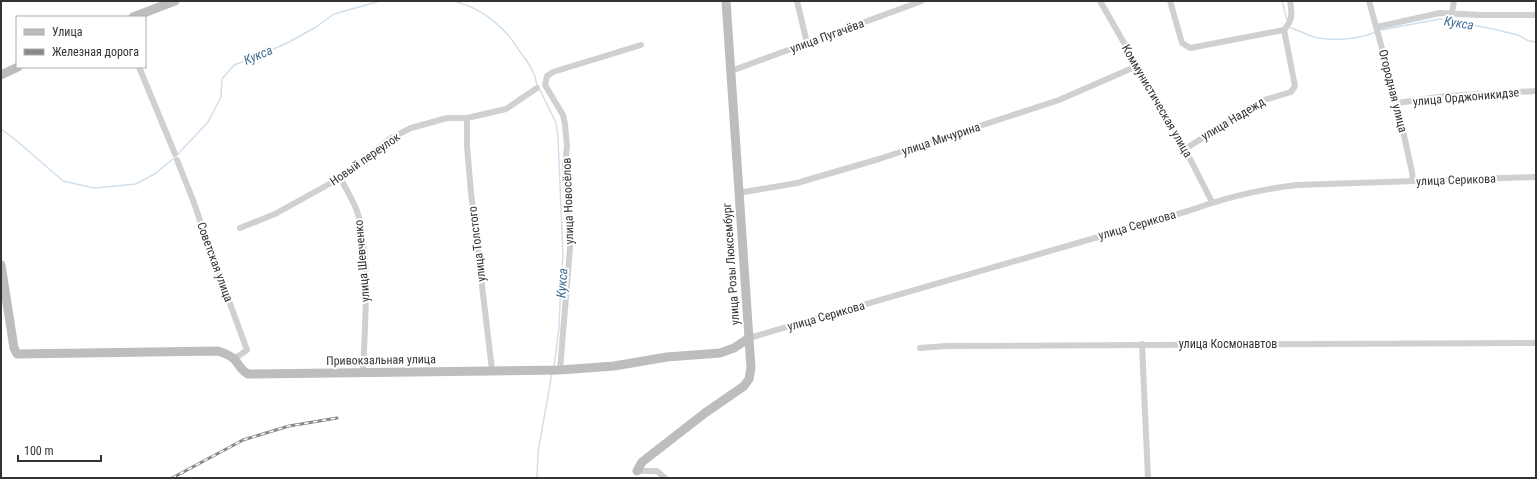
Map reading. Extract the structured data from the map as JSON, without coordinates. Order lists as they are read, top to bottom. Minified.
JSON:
{"streets":{"street":["улица Пугачёва","Огородная улица","улица Орджоникидзе","Коммунистическая улица","улица Надежд","улица Мичурина","Новый переулок","улица Серикова","улица Новосёлов","улица Толстого","улица Шевченко","Советская улица","улица Розы Люксембург","улица Космонавтов","Привокзальная улица"]},"crossings":[["улица Пугачёва","улица Розы Люксембург"],["Огородная улица","улица Орджоникидзе"],["Огородная улица","улица Серикова"],["Коммунистическая улица","улица Надежд"],["Коммунистическая улица","улица Мичурина"],["Коммунистическая улица","улица Серикова"],["улица Мичурина","улица Розы Люксембург"],["Новый переулок","улица Толстого"],["Новый переулок","улица Шевченко"],["улица Серикова","улица Розы Люксембург"],["улица Серикова","Привокзальная улица"],["улица Новосёлов","Привокзальная улица"],["улица Толстого","Привокзальная улица"],["улица Шевченко","Привокзальная улица"],["Советская улица","Привокзальная улица"],["улица Розы Люксембург","Привокзальная улица"]],"water":["Кукса"],"legend":["Улица","Железная дорога"],"scale_bar":"100 m"}
